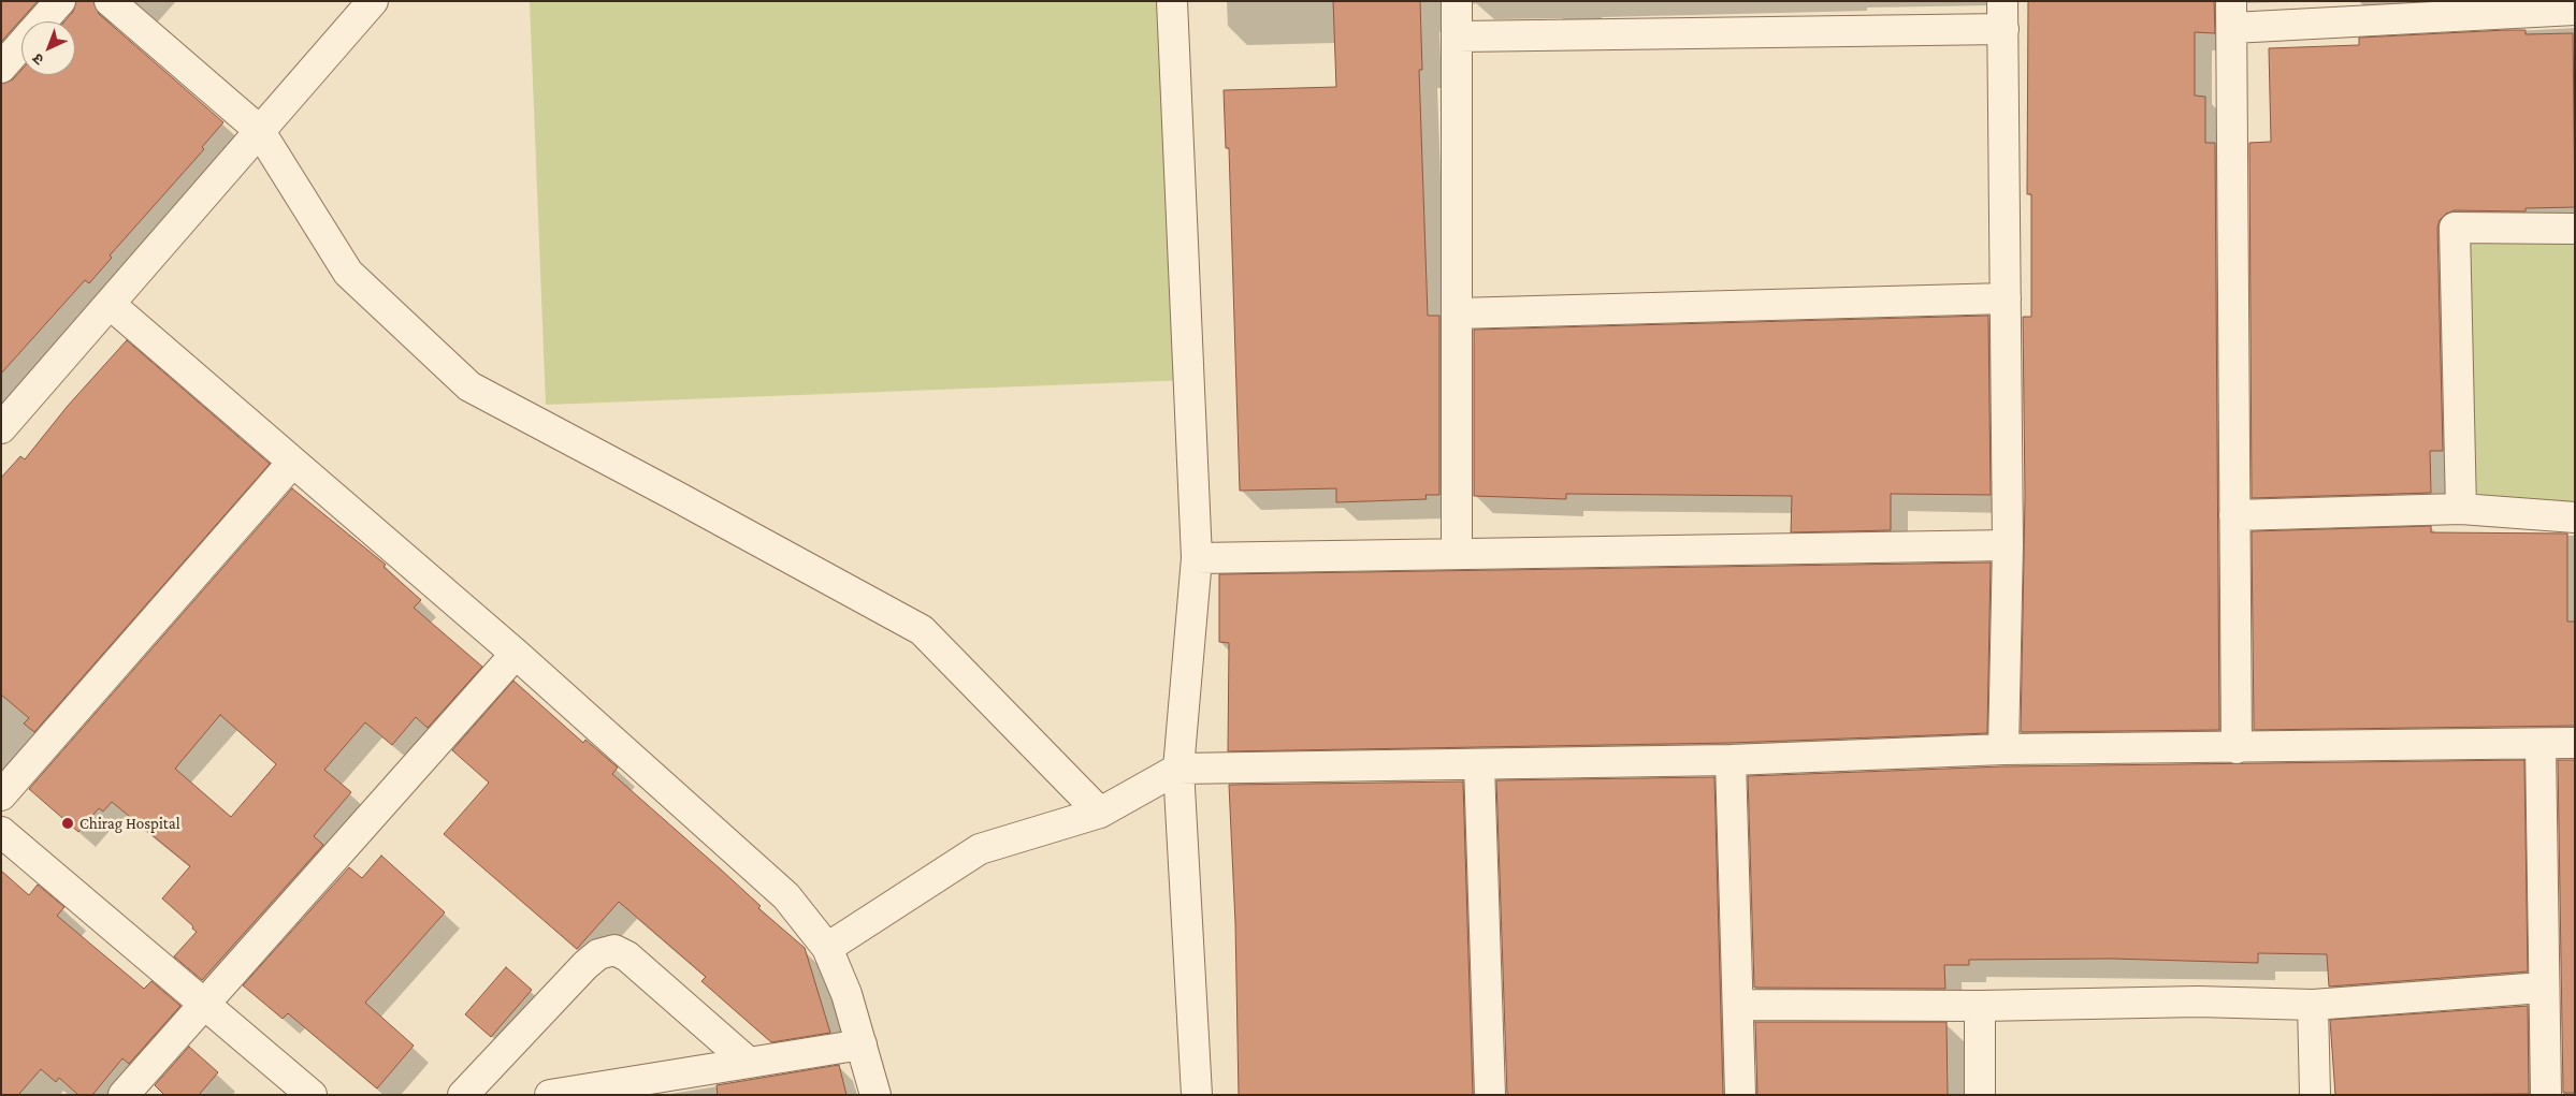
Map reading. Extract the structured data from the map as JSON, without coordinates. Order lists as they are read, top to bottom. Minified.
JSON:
{"places":["Chirag Hospital"],"north":"bottom left"}
